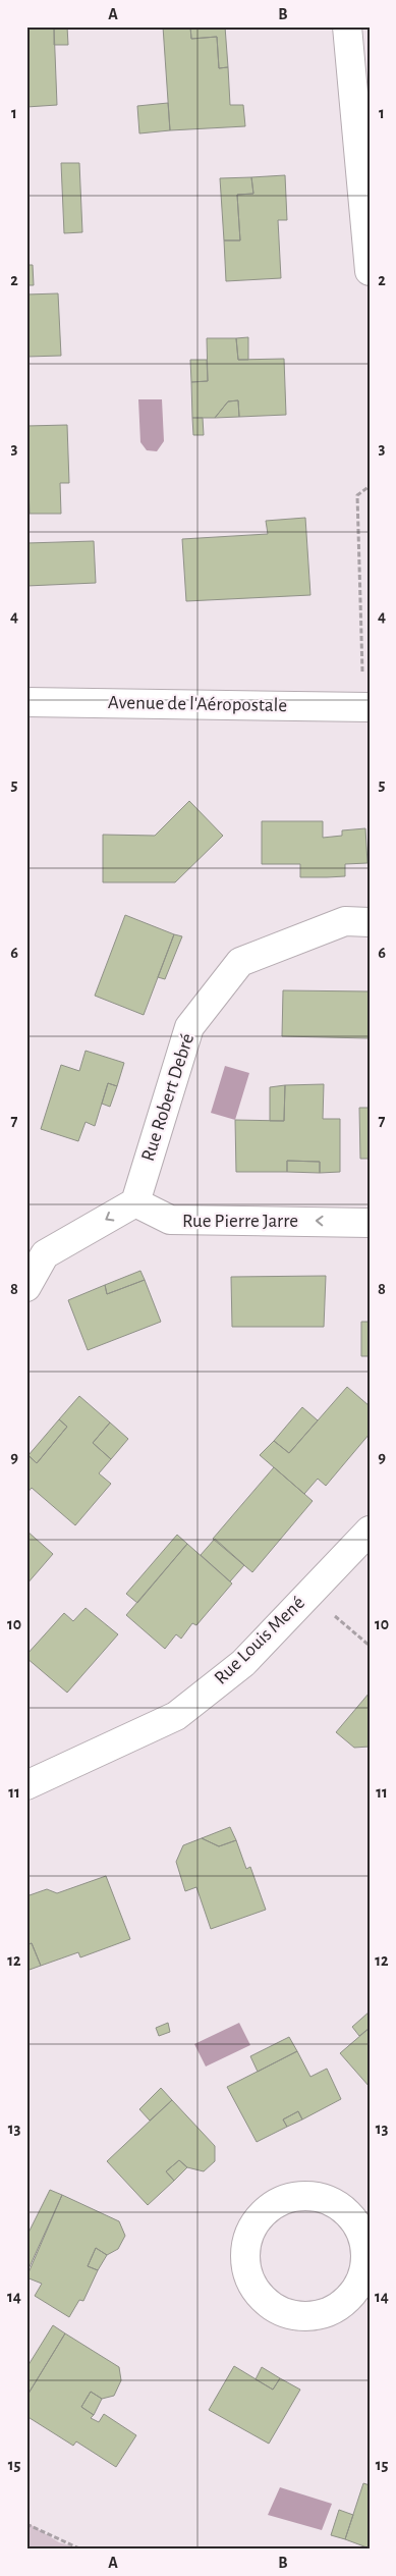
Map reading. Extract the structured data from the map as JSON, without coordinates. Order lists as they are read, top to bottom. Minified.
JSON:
{"streets":{"street":["Avenue de l'Aéropostale","Rue Robert Debré","Rue Pierre Jarre","Rue Louis Mené"]},"crossings":[["Rue Robert Debré","Rue Pierre Jarre"]],"one_way":["Rue Pierre Jarre"],"grid":{"columns":["A","B"],"rows":["1","2","3","4","5","6","7","8","9","10","11","12","13","14","15"]}}
